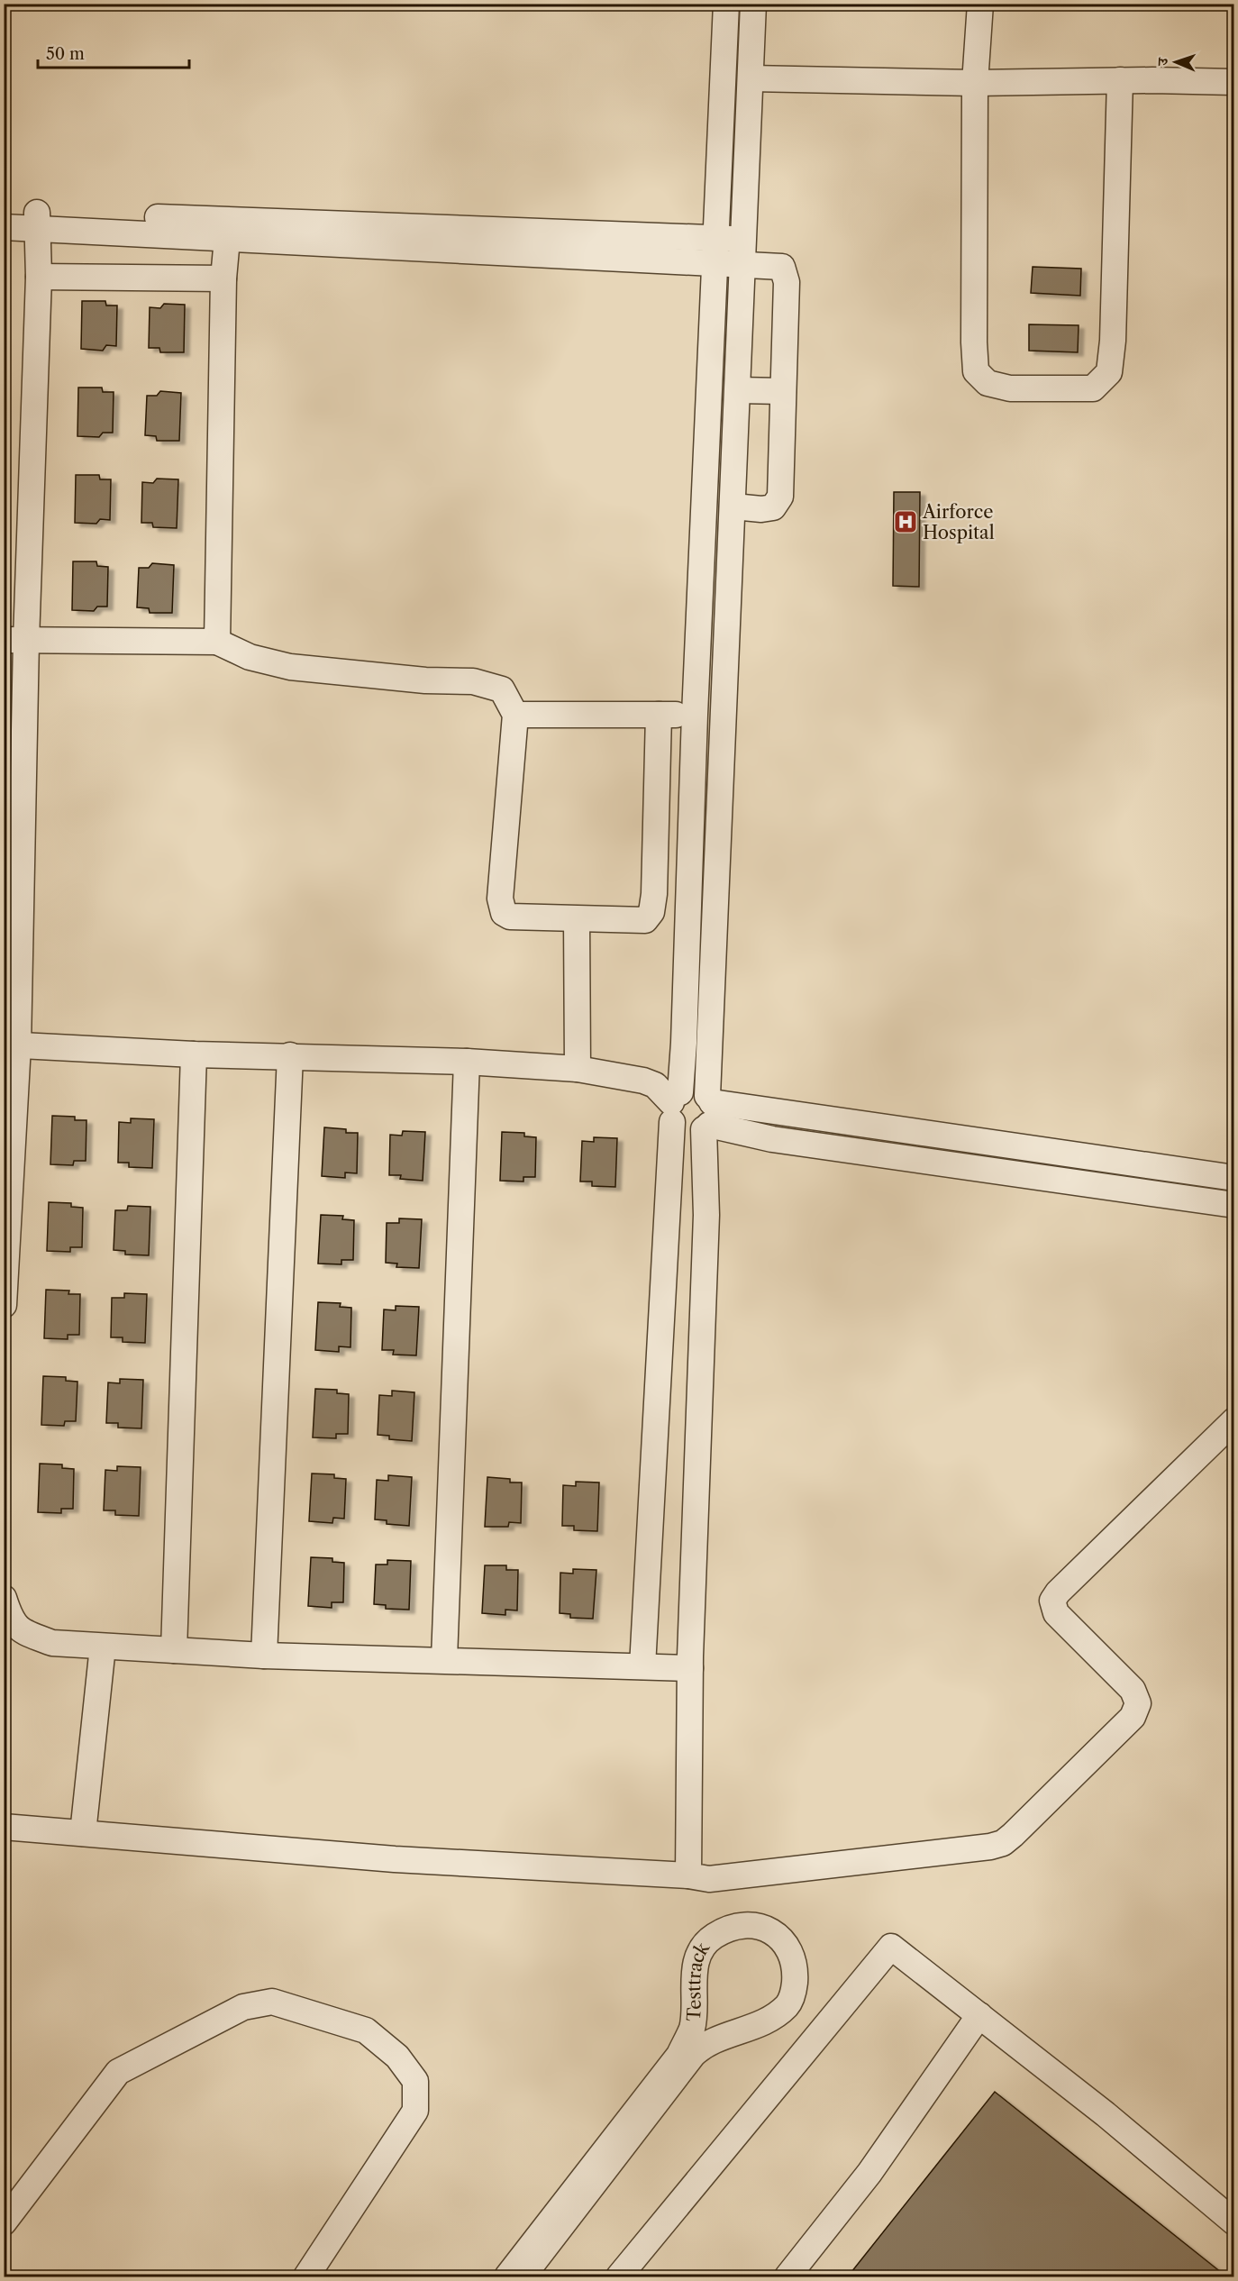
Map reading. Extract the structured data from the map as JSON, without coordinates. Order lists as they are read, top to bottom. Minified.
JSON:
{"streets":{"street":["Testtrack"]},"places":{"hospital":["Airforce Hospital"]},"scale_bar":"50 m","north":"left"}
